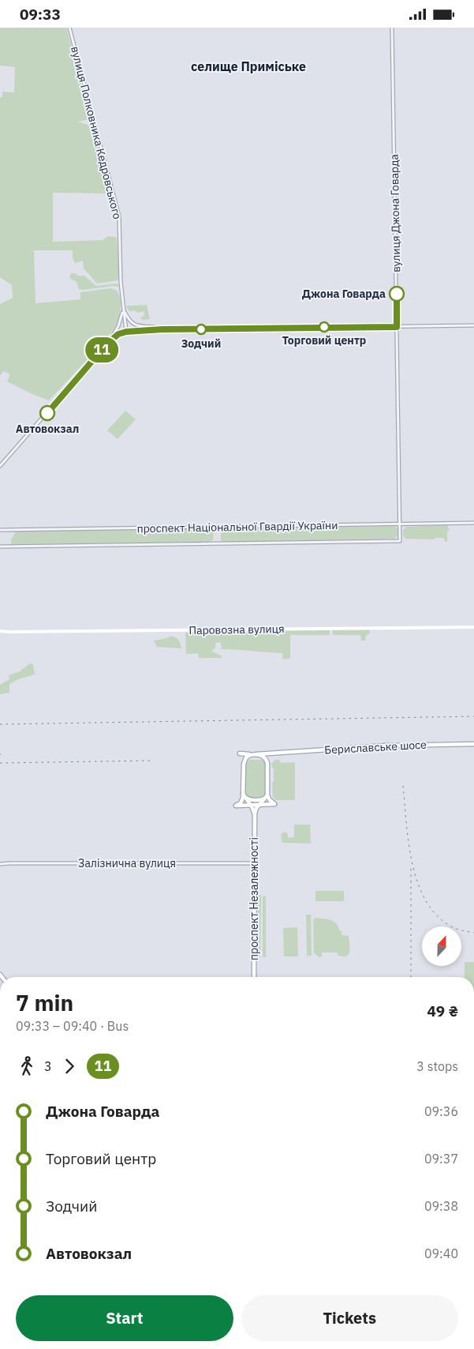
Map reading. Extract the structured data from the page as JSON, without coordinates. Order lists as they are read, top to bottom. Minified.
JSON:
{"streets":{"main road":["Паровозна вулиця","Бериславське шосе","проспект Незалежності"],"street":["вулиця Полковника Кедровського","вулиця Джона Говарда","проспект Національної Гвардії України","Залізнична вулиця"]},"crossings":[["вулиця Джона Говарда","проспект Національної Гвардії України"],["Залізнична вулиця","проспект Незалежності"]],"districts":["селище Приміське"],"places":["Джона Говарда","Торговий центр","Зодчий","Автовокзал"],"lines":["bus line 11"],"north":"top","page":{"status":"09:33","on_map":"11","heading":["7 min","09:33 – 09:40 · Bus","49 ₴"],"legs":["3","11","3 stops"],"list":[{"name":"Джона Говарда","value":"09:36"},{"name":"Торговий центр","value":"09:37"},{"name":"Зодчий","value":"09:38"},{"name":"Автовокзал","value":"09:40"}],"buttons":["Start","Tickets"]}}
